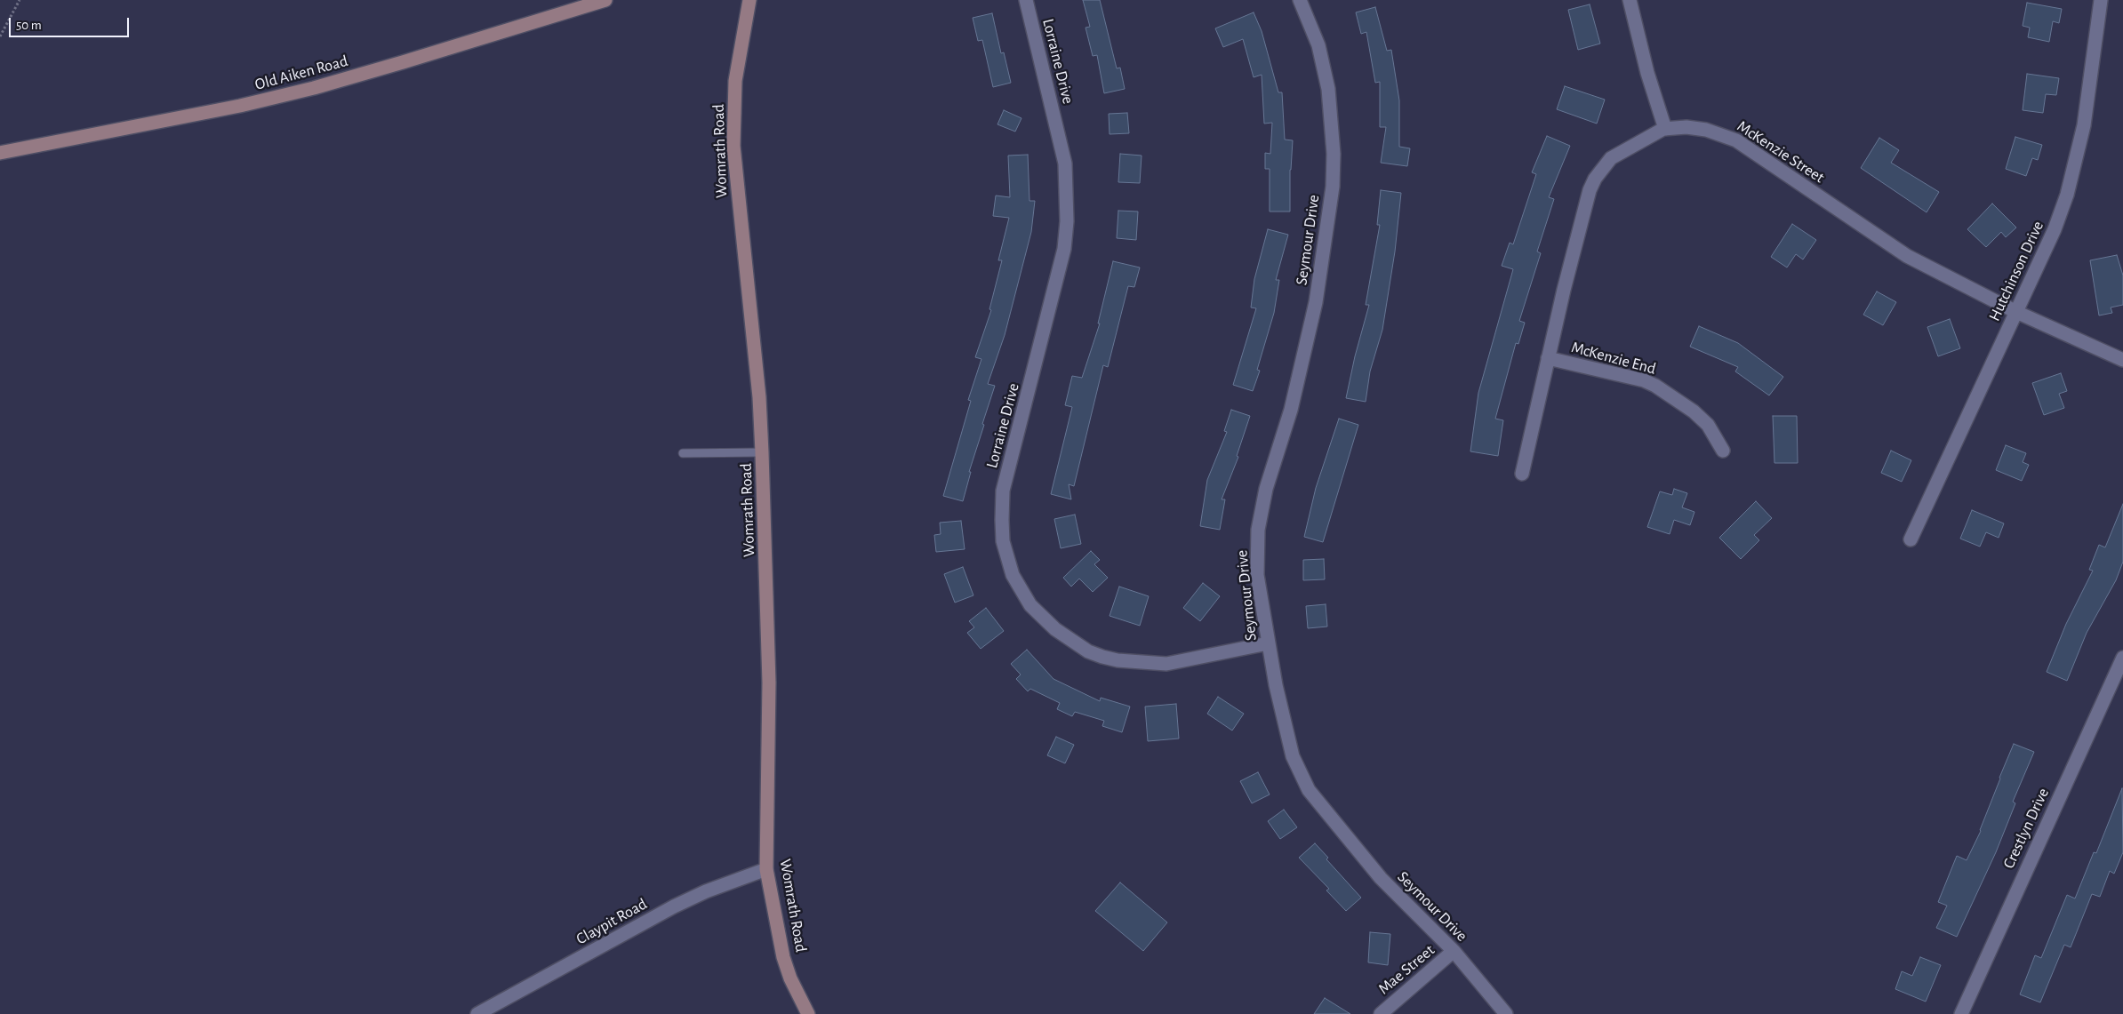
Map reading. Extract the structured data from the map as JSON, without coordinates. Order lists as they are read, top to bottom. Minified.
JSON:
{"streets":{"street":["Lorraine Drive","Old Aiken Road","Womrath Road","McKenzie Street","Seymour Drive","Hutchinson Drive","McKenzie End","Crestlyn Drive","Claypit Road","Mae Street"]},"crossings":[["Lorraine Drive","Seymour Drive"],["Womrath Road","Claypit Road"],["McKenzie Street","Hutchinson Drive"],["McKenzie Street","McKenzie End"],["Seymour Drive","Mae Street"]],"scale_bar":"50 m"}
